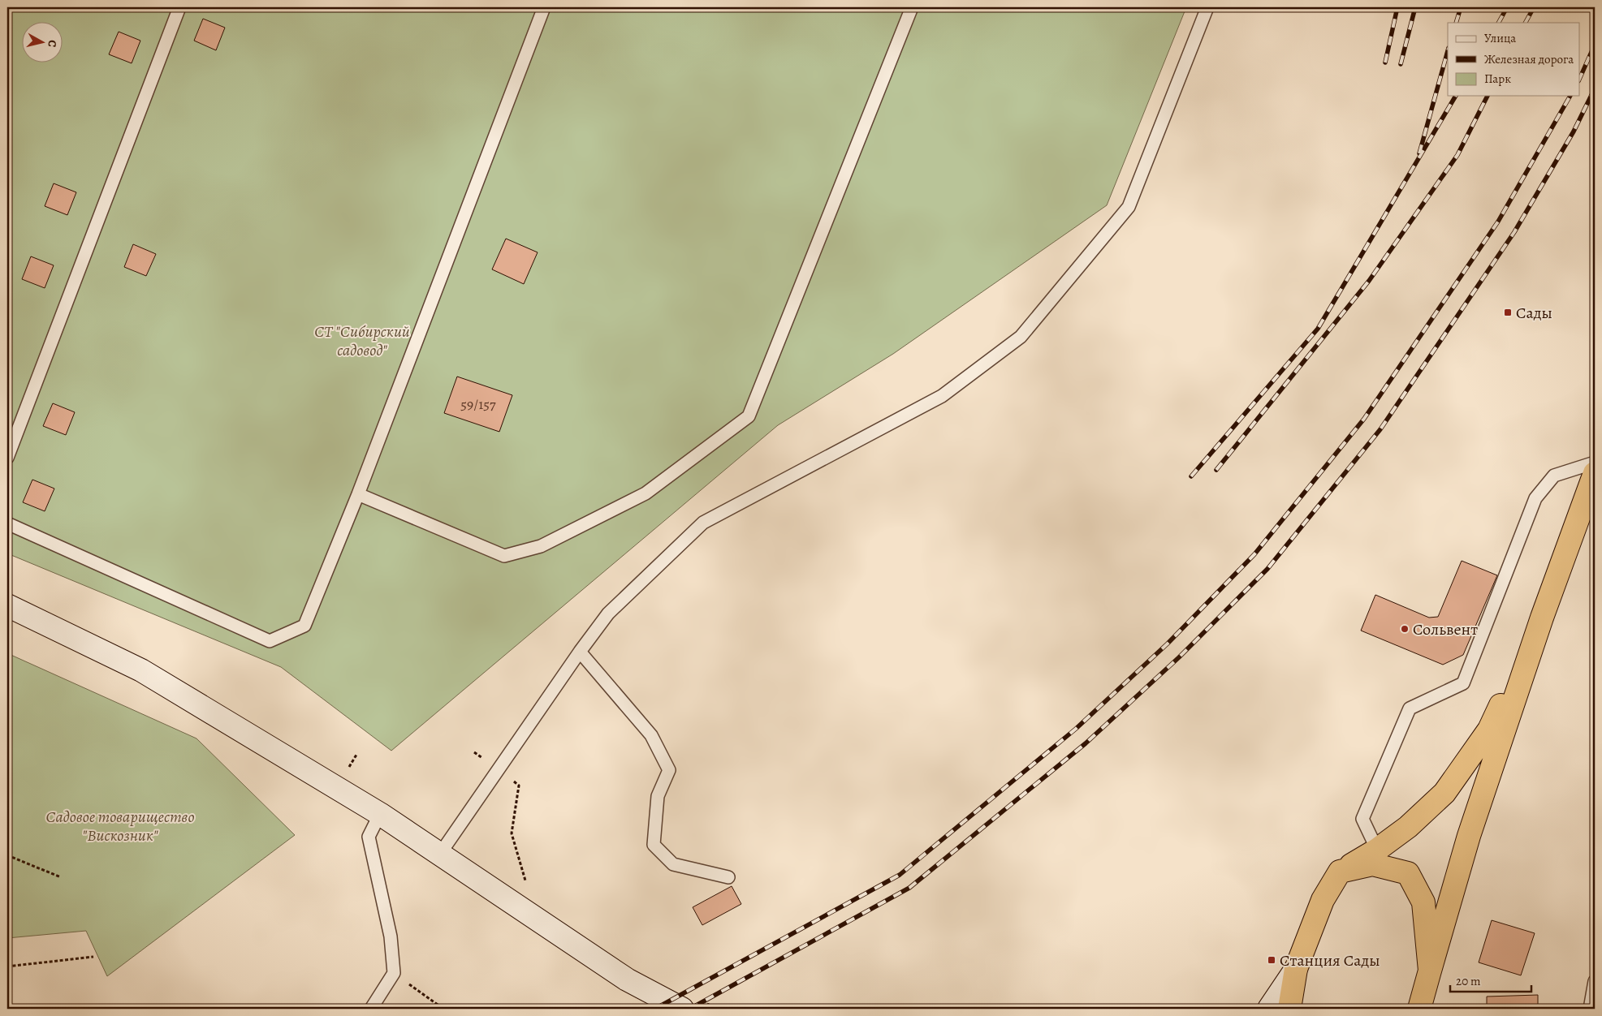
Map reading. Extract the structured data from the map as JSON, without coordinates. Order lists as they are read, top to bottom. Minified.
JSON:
{"parks":["СТ \"Сибирский садовод\"","Садовое товарищество \"Вискозник\""],"places":{"transit":["Сады","Станция Сады"],"other":["Сольвент"]},"house_numbers":["59/157"],"legend":["Улица","Железная дорога","Парк"],"scale_bar":"20 m","north":"right"}
